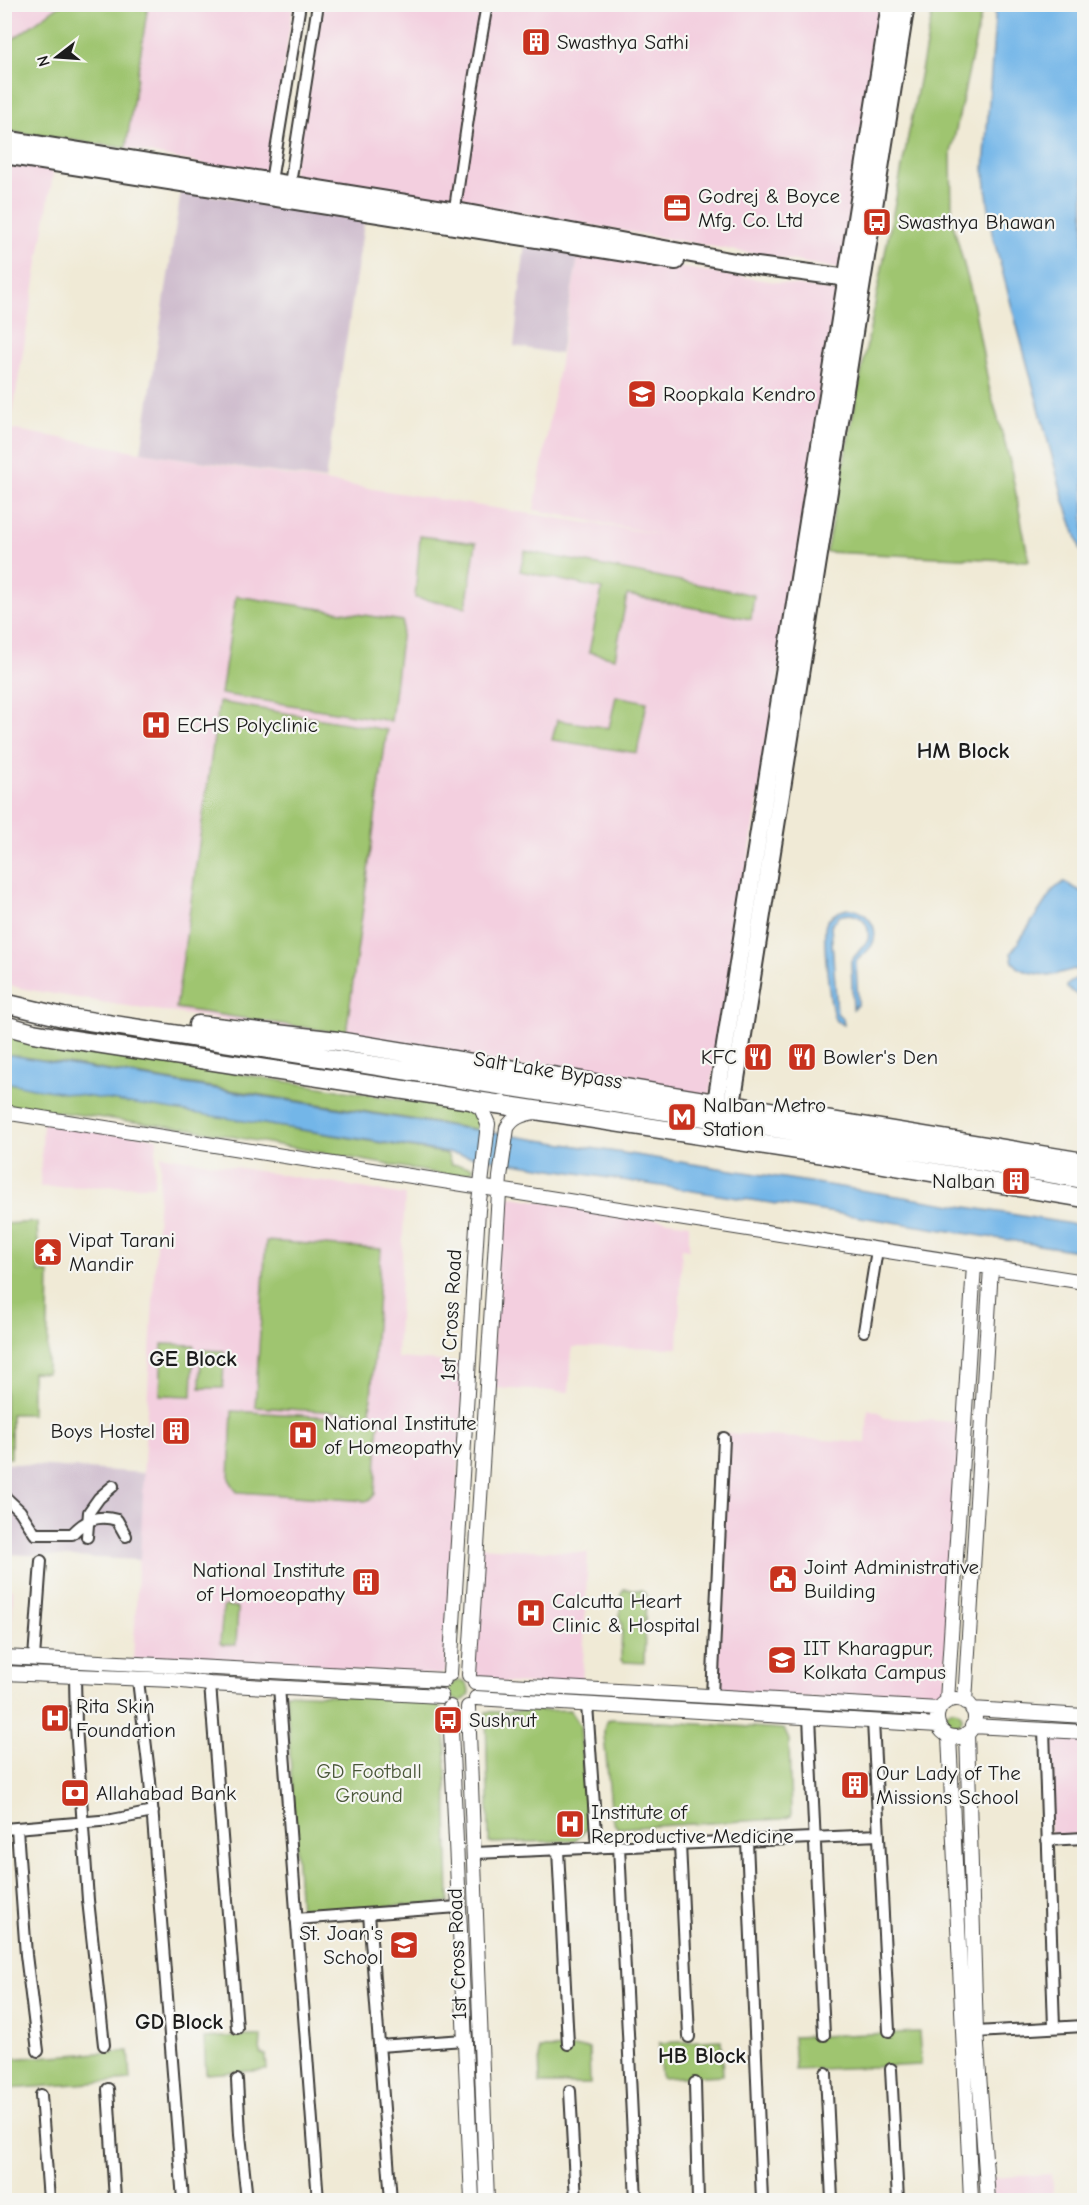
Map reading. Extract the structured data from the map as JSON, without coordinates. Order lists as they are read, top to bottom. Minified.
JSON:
{"streets":{"main road":["Salt Lake Bypass"],"street":["1st Cross Road"]},"crossings":[["Salt Lake Bypass","1st Cross Road"]],"districts":["HM Block","GE Block","GD Block","HB Block"],"parks":["GD Football Ground"],"places":{"building":["Swasthya Sathi","Nalban","Boys Hostel","National Institute of Homoeopathy","Our Lady of The Missions School"],"office":["Godrej & Boyce Mfg. Co. Ltd"],"bus stop":["Swasthya Bhawan","Sushrut"],"school or university":["Roopkala Kendro","IIT Kharagpur, Kolkata Campus","St. Joan's School"],"hospital":["ECHS Polyclinic","National Institute of Homeopathy","Calcutta Heart Clinic & Hospital","Rita Skin Foundation","Institute of Reproductive Medicine"],"restaurant":["KFC","Bowler's Den"],"metro station":["Nalban Metro Station"],"temple":["Vipat Tarani Mandir"],"public building":["Joint Administrative Building"],"bank":["Allahabad Bank"]},"north":"left"}
